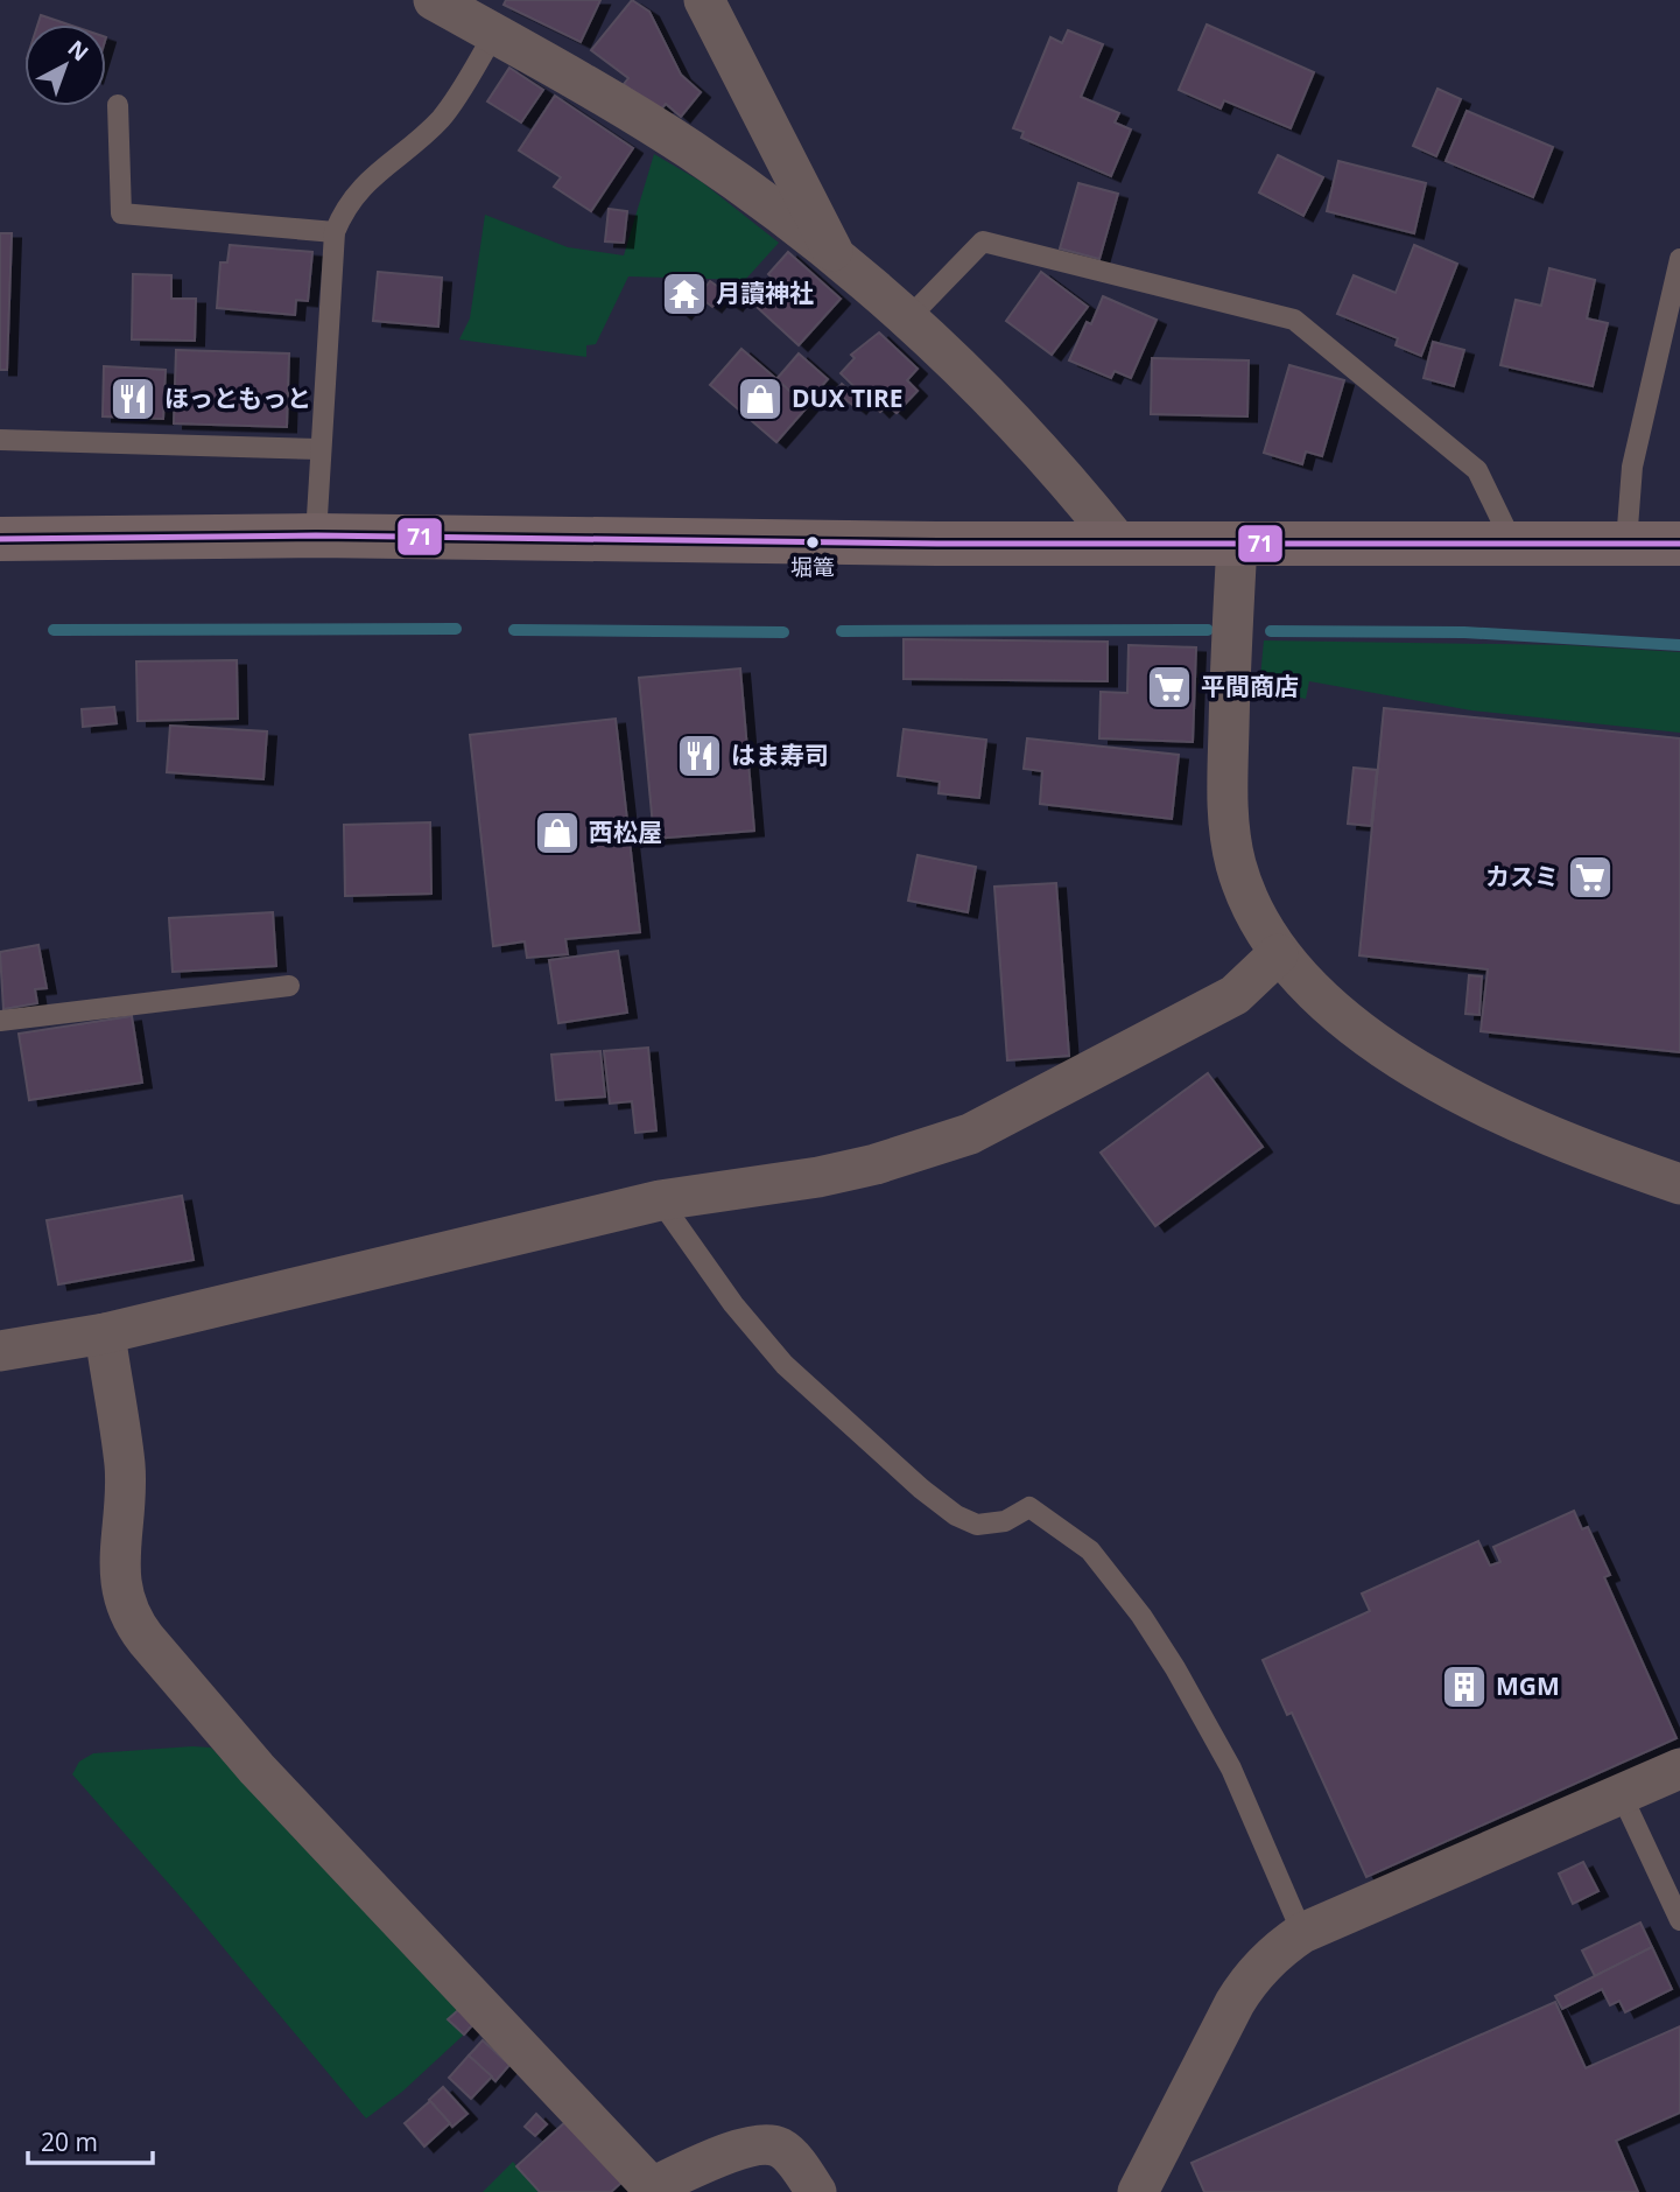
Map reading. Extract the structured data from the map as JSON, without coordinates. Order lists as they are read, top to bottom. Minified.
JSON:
{"places":{"temple":["月讀神社"],"restaurant":["ほっともっと","はま寿司"],"shop":["DUX TIRE","西松屋"],"other":["堀篭"],"supermarket":["平間商店","カスミ"],"building":["MGM"]},"lines":["transit line 71"],"scale_bar":"20 m","north":"top right"}
